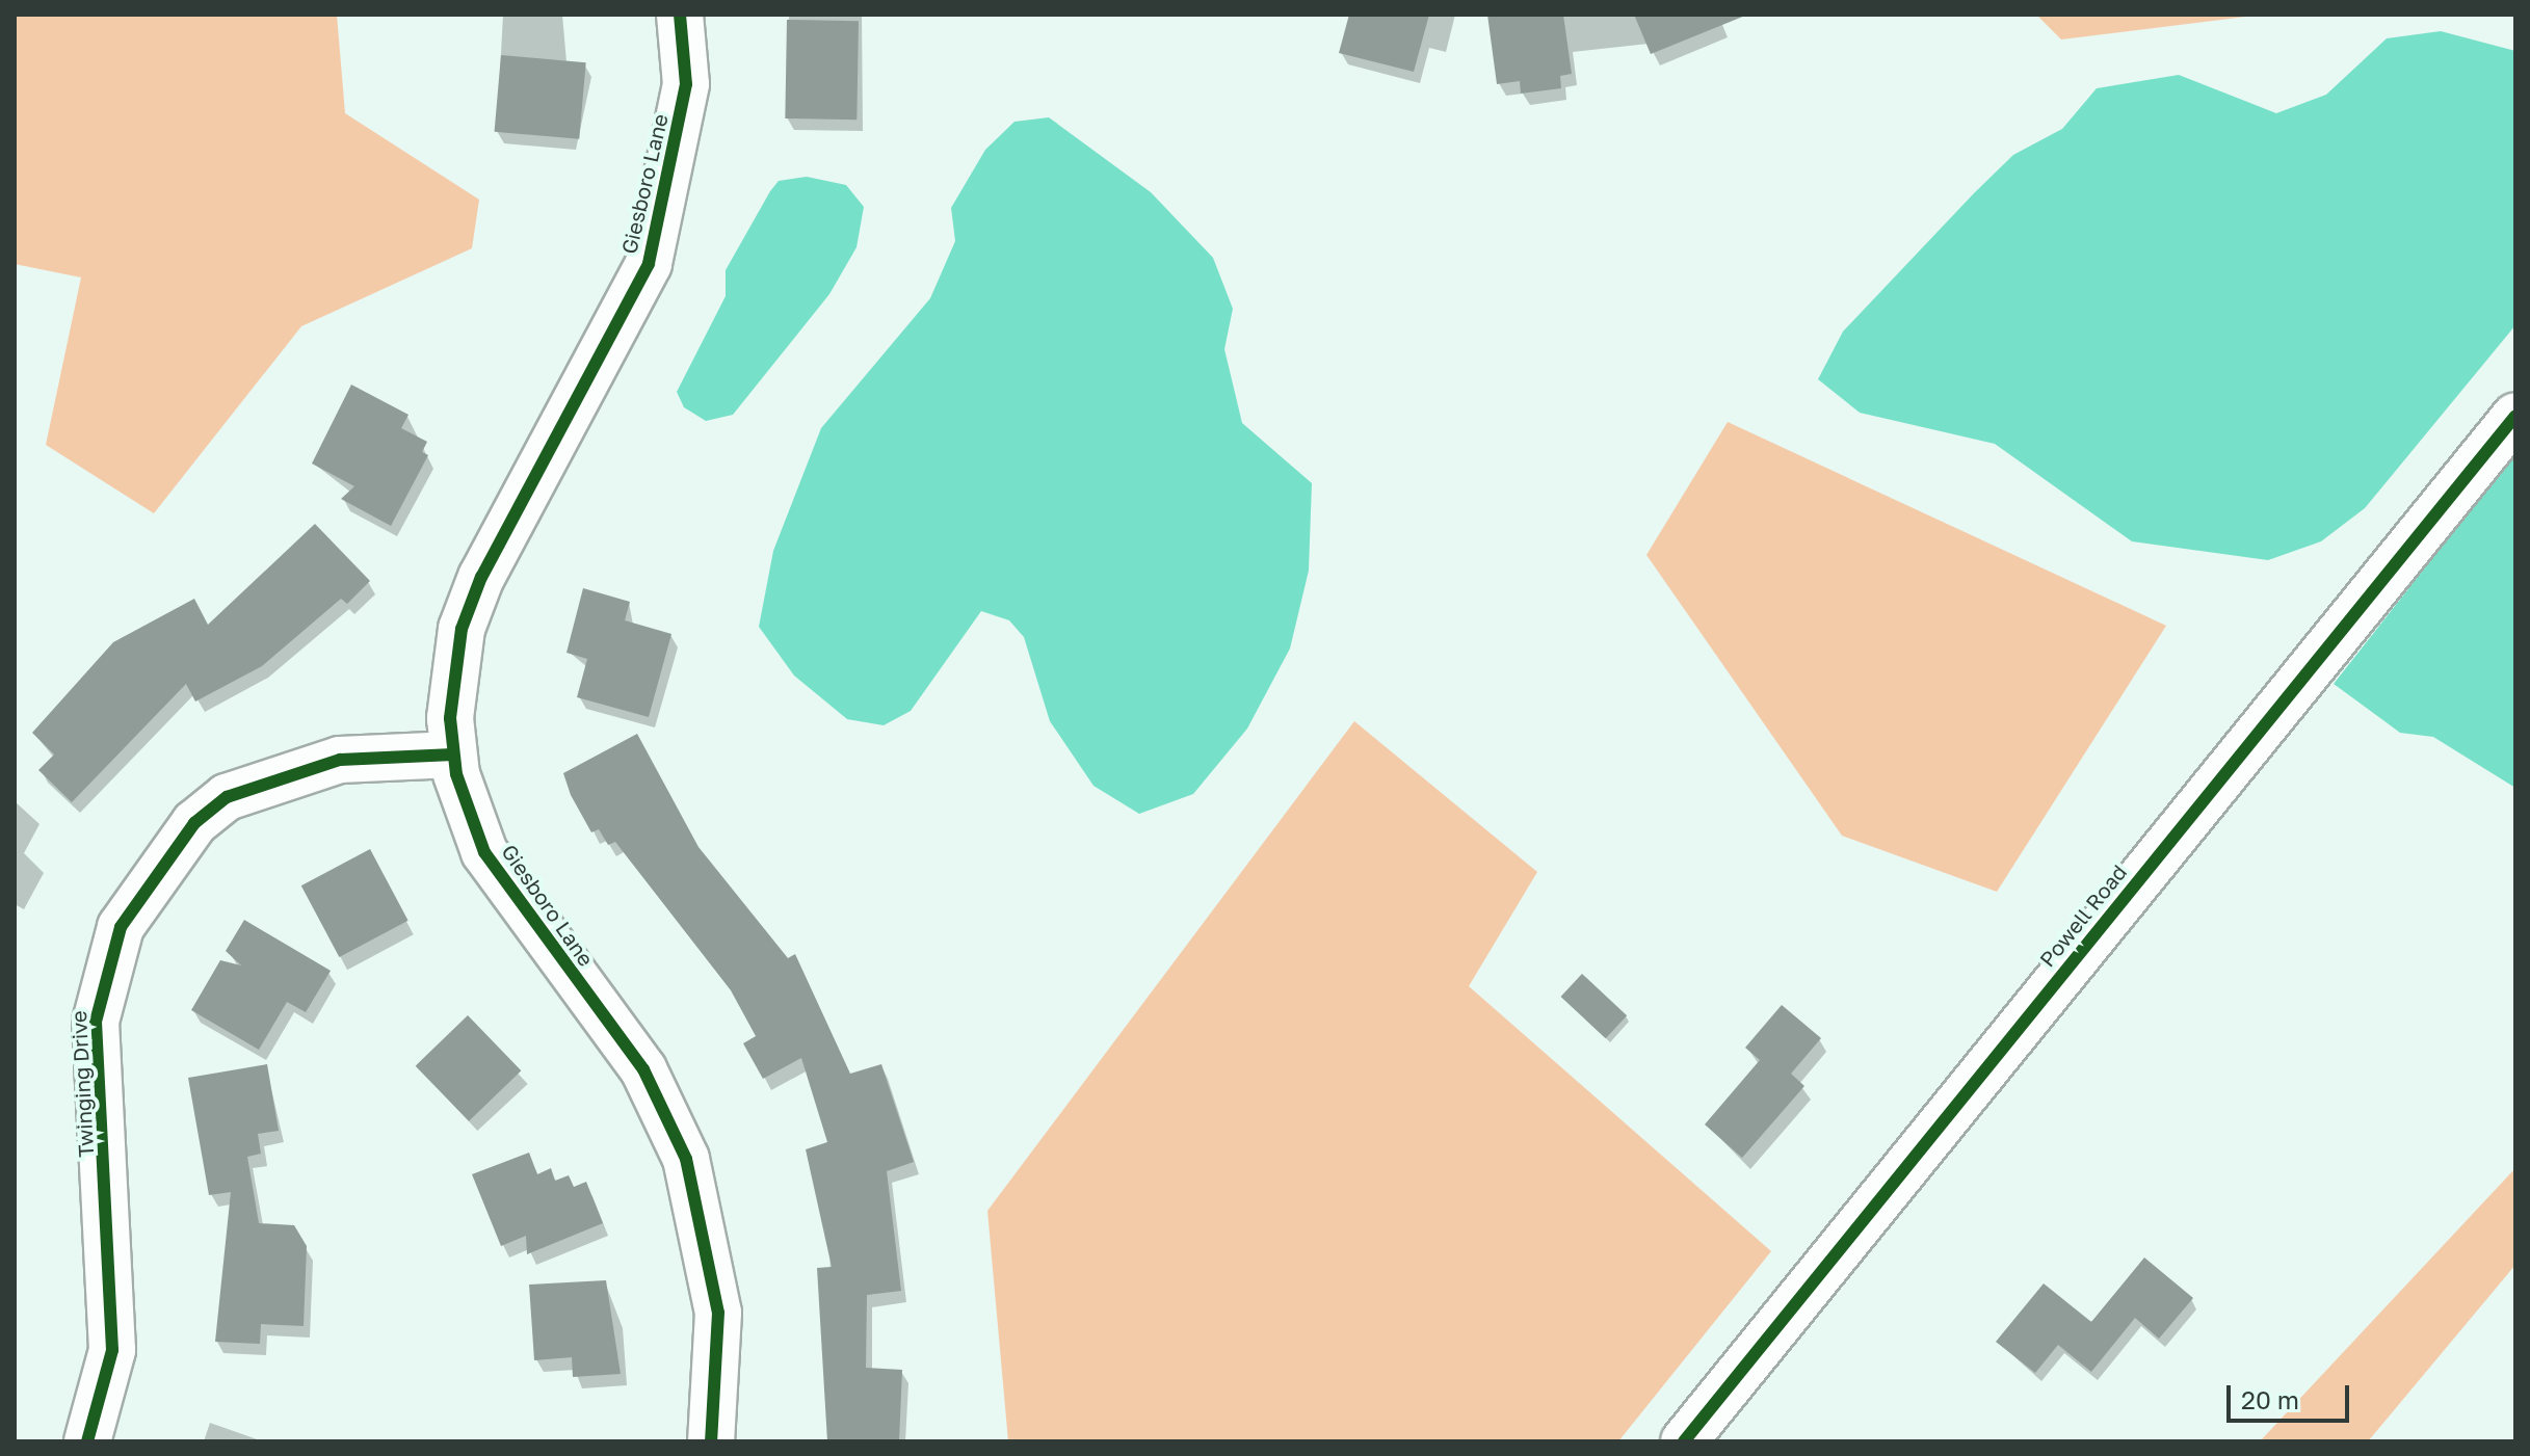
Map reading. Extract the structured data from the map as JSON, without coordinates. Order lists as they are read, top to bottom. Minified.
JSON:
{"streets":{"street":["Giesboro Lane","Powell Road","Twinging Drive"]},"crossings":[["Giesboro Lane","Twinging Drive"]],"scale_bar":"20 m"}
